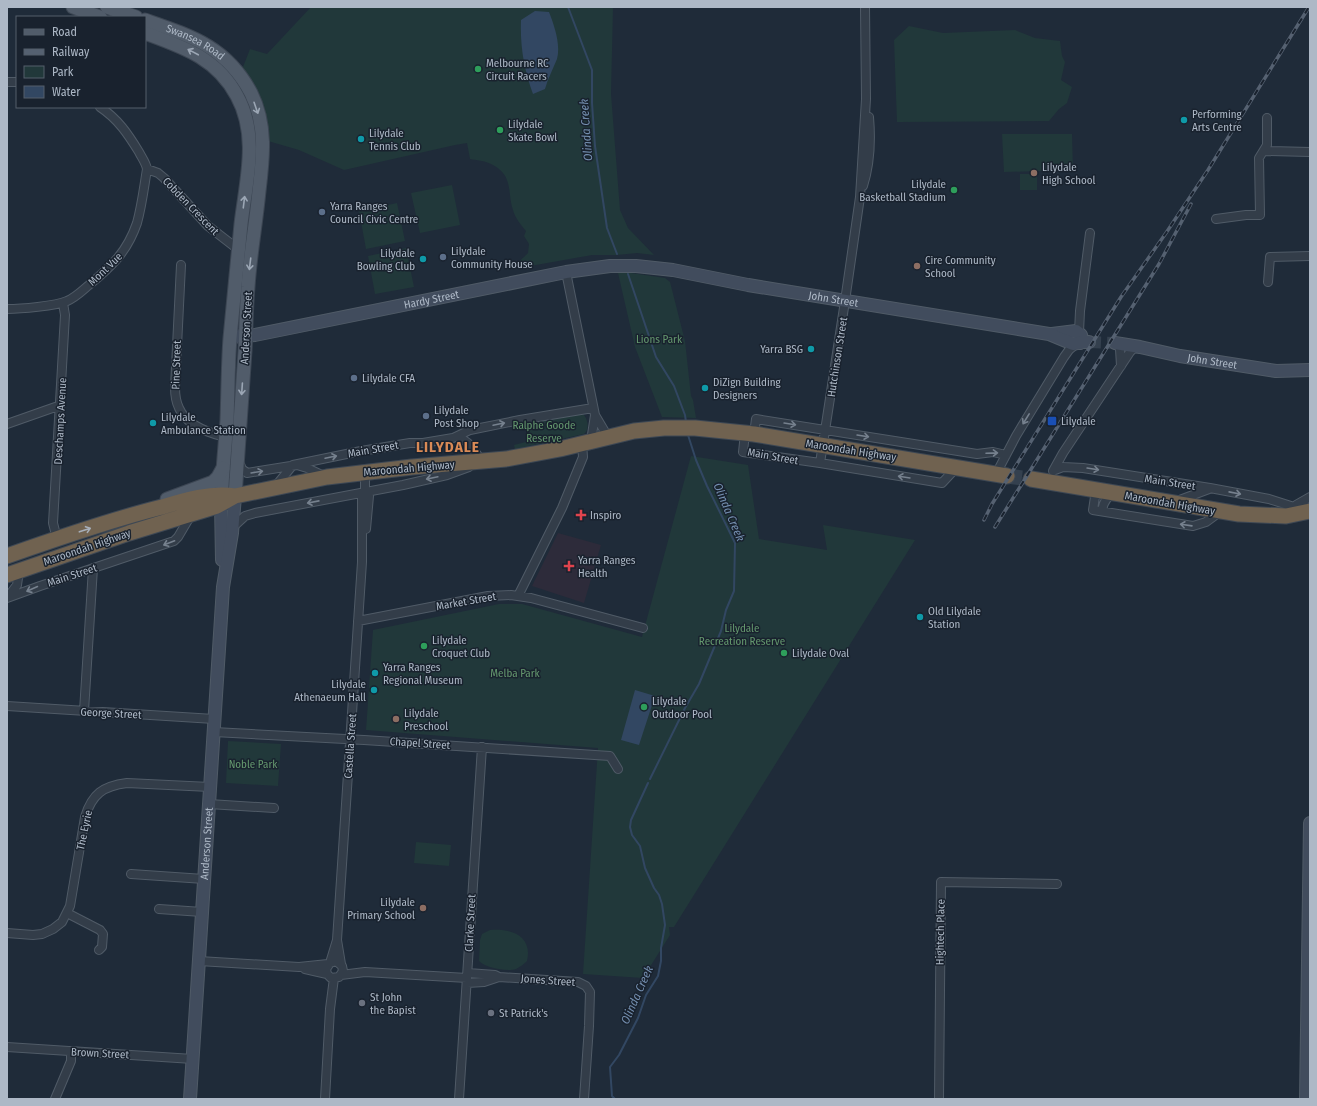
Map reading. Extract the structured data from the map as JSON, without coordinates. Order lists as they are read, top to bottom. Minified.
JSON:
{"streets":{"highway":["Maroondah Highway"],"main road":["Swansea Road","Hardy Street","John Street","Anderson Street"],"street":["Cobden Crescent","Mont Vue","Hutchinson Street","Pine Street","Deschamps Avenue","Main Street","Market Street","George Street","Chapel Street","Castella Street","The Eyrie","Clarke Street","Hightech Place","Jones Street","Brown Street"]},"crossings":[["Swansea Road","Anderson Street"],["Cobden Crescent","Mont Vue"],["Cobden Crescent","Anderson Street"],["Mont Vue","Deschamps Avenue"],["Hardy Street","John Street"],["Hardy Street","Anderson Street"],["John Street","Hutchinson Street"],["Anderson Street","Pine Street"],["Anderson Street","Main Street"],["Anderson Street","Maroondah Highway"],["Anderson Street","George Street"],["Anderson Street","Chapel Street"],["Anderson Street","The Eyrie"],["Anderson Street","Jones Street"],["Anderson Street","Brown Street"],["Hutchinson Street","Main Street"],["Hutchinson Street","Maroondah Highway"],["Deschamps Avenue","Maroondah Highway"],["Main Street","Maroondah Highway"],["Maroondah Highway","Castella Street"],["Market Street","Castella Street"],["Chapel Street","Castella Street"],["Chapel Street","Clarke Street"],["Castella Street","Jones Street"],["Clarke Street","Jones Street"]],"districts":["LILYDALE"],"water":["Olinda Creek"],"parks":["Lions Park","Ralphe Goode Reserve","Lilydale Recreation Reserve","Melba Park","Noble Park"],"places":{"other":["Melbourne RC Circuit Racers","Performing Arts Centre","Lilydale Skate Bowl","Lilydale Tennis Club","Lilydale High School","Lilydale Basketball Stadium","Yarra Ranges Council Civic Centre","Lilydale Community House","Lilydale Bowling Club","Cire Community School","Yarra BSG","Lilydale CFA","DiZign Building Designers","Lilydale Post Shop","Lilydale Ambulance Station","Old Lilydale Station","Lilydale Croquet Club","Lilydale Oval","Yarra Ranges Regional Museum","Lilydale Athenaeum Hall","Lilydale Outdoor Pool","Lilydale Preschool","Lilydale Primary School","St John the Bapist","St Patrick's"],"transit":["Lilydale"],"health":["Inspiro","Yarra Ranges Health"]},"legend":["Road","Railway","Park","Water"]}
